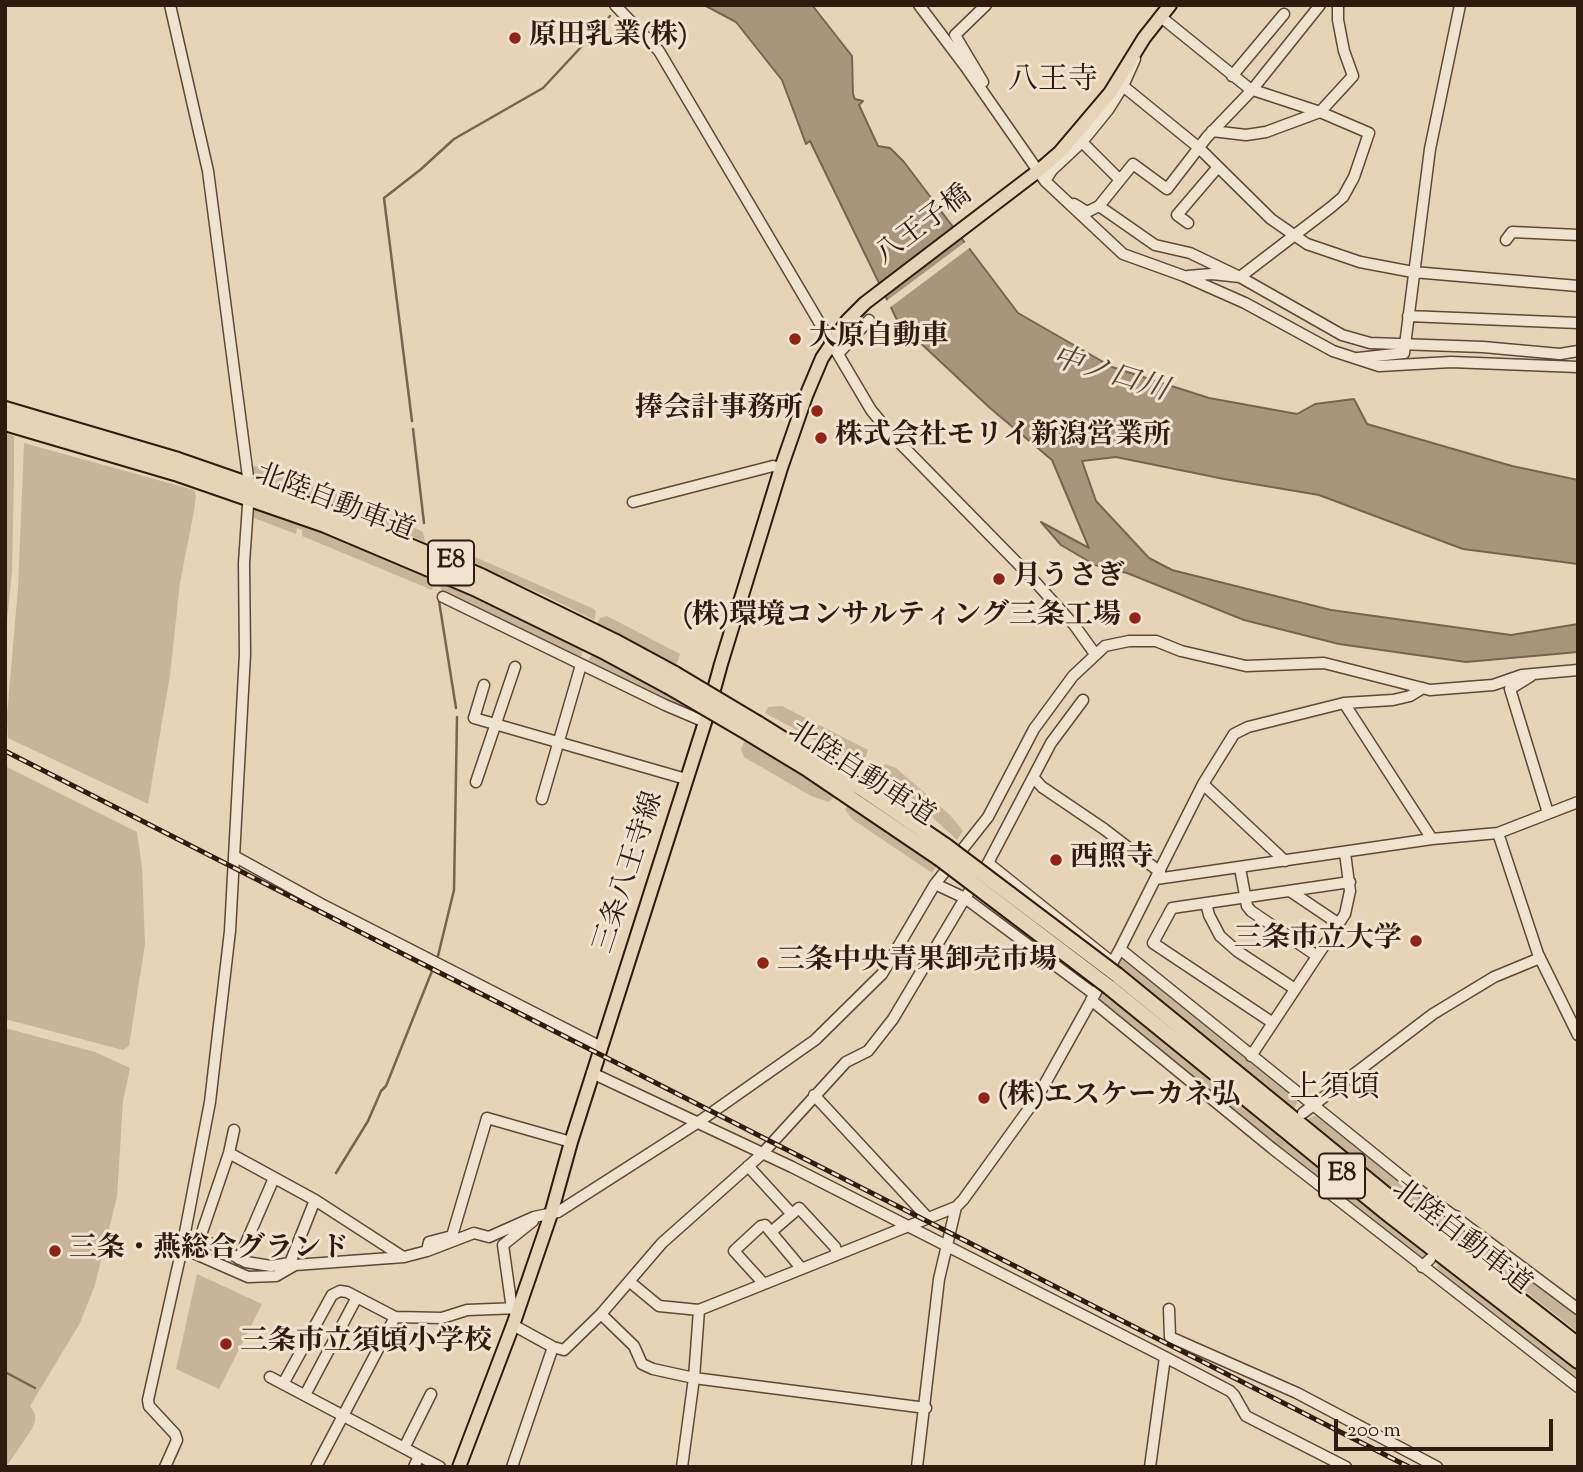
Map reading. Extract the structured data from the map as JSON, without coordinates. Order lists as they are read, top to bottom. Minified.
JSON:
{"streets":{"highway":["北陸自動車道","E8"],"main road":["八王子橋","三条八王寺線"]},"crossings":[["八王子橋","三条八王寺線"]],"districts":["八王寺","上須頃"],"water":["中ノ口川"],"places":["原田乳業(株)","大原自動車","捧会計事務所","株式会社モリイ新潟営業所","月うさぎ","(株)環境コンサルティング三条工場","西照寺","三条市立大学","三条中央青果卸売市場","(株)エスケーカネ弘","三条・燕総合グランド","三条市立須頃小学校"],"scale_bar":"200 m"}
